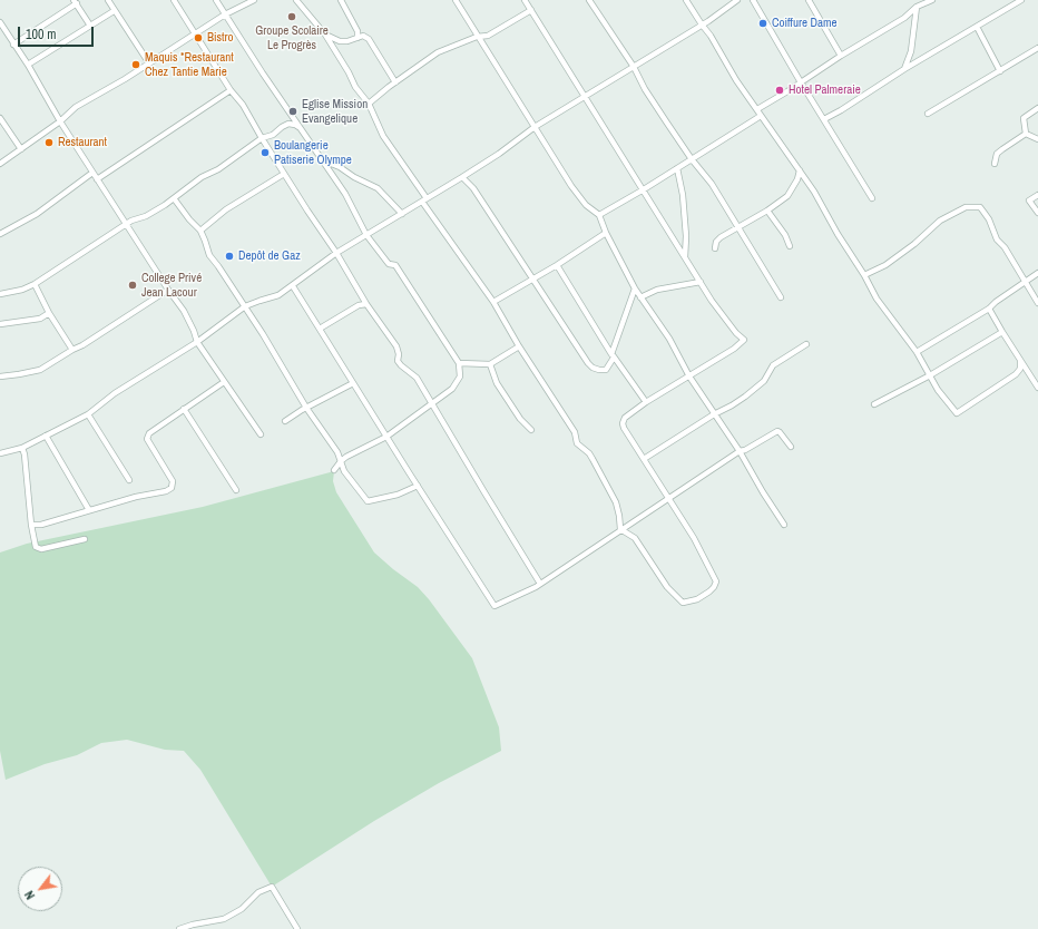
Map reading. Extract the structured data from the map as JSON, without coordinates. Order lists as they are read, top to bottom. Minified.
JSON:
{"places":["Groupe Scolaire Le Progrès","Coiffure Dame","Bistro","Maquis *Restaurant Chez Tantie Marie","Hotel Palmeraie","Eglise Mission Evangelique","Restaurant","Boulangerie Patiserie Olympe","Depôt de Gaz","College Privé Jean Lacour"],"scale_bar":"100 m","north":"bottom left"}
